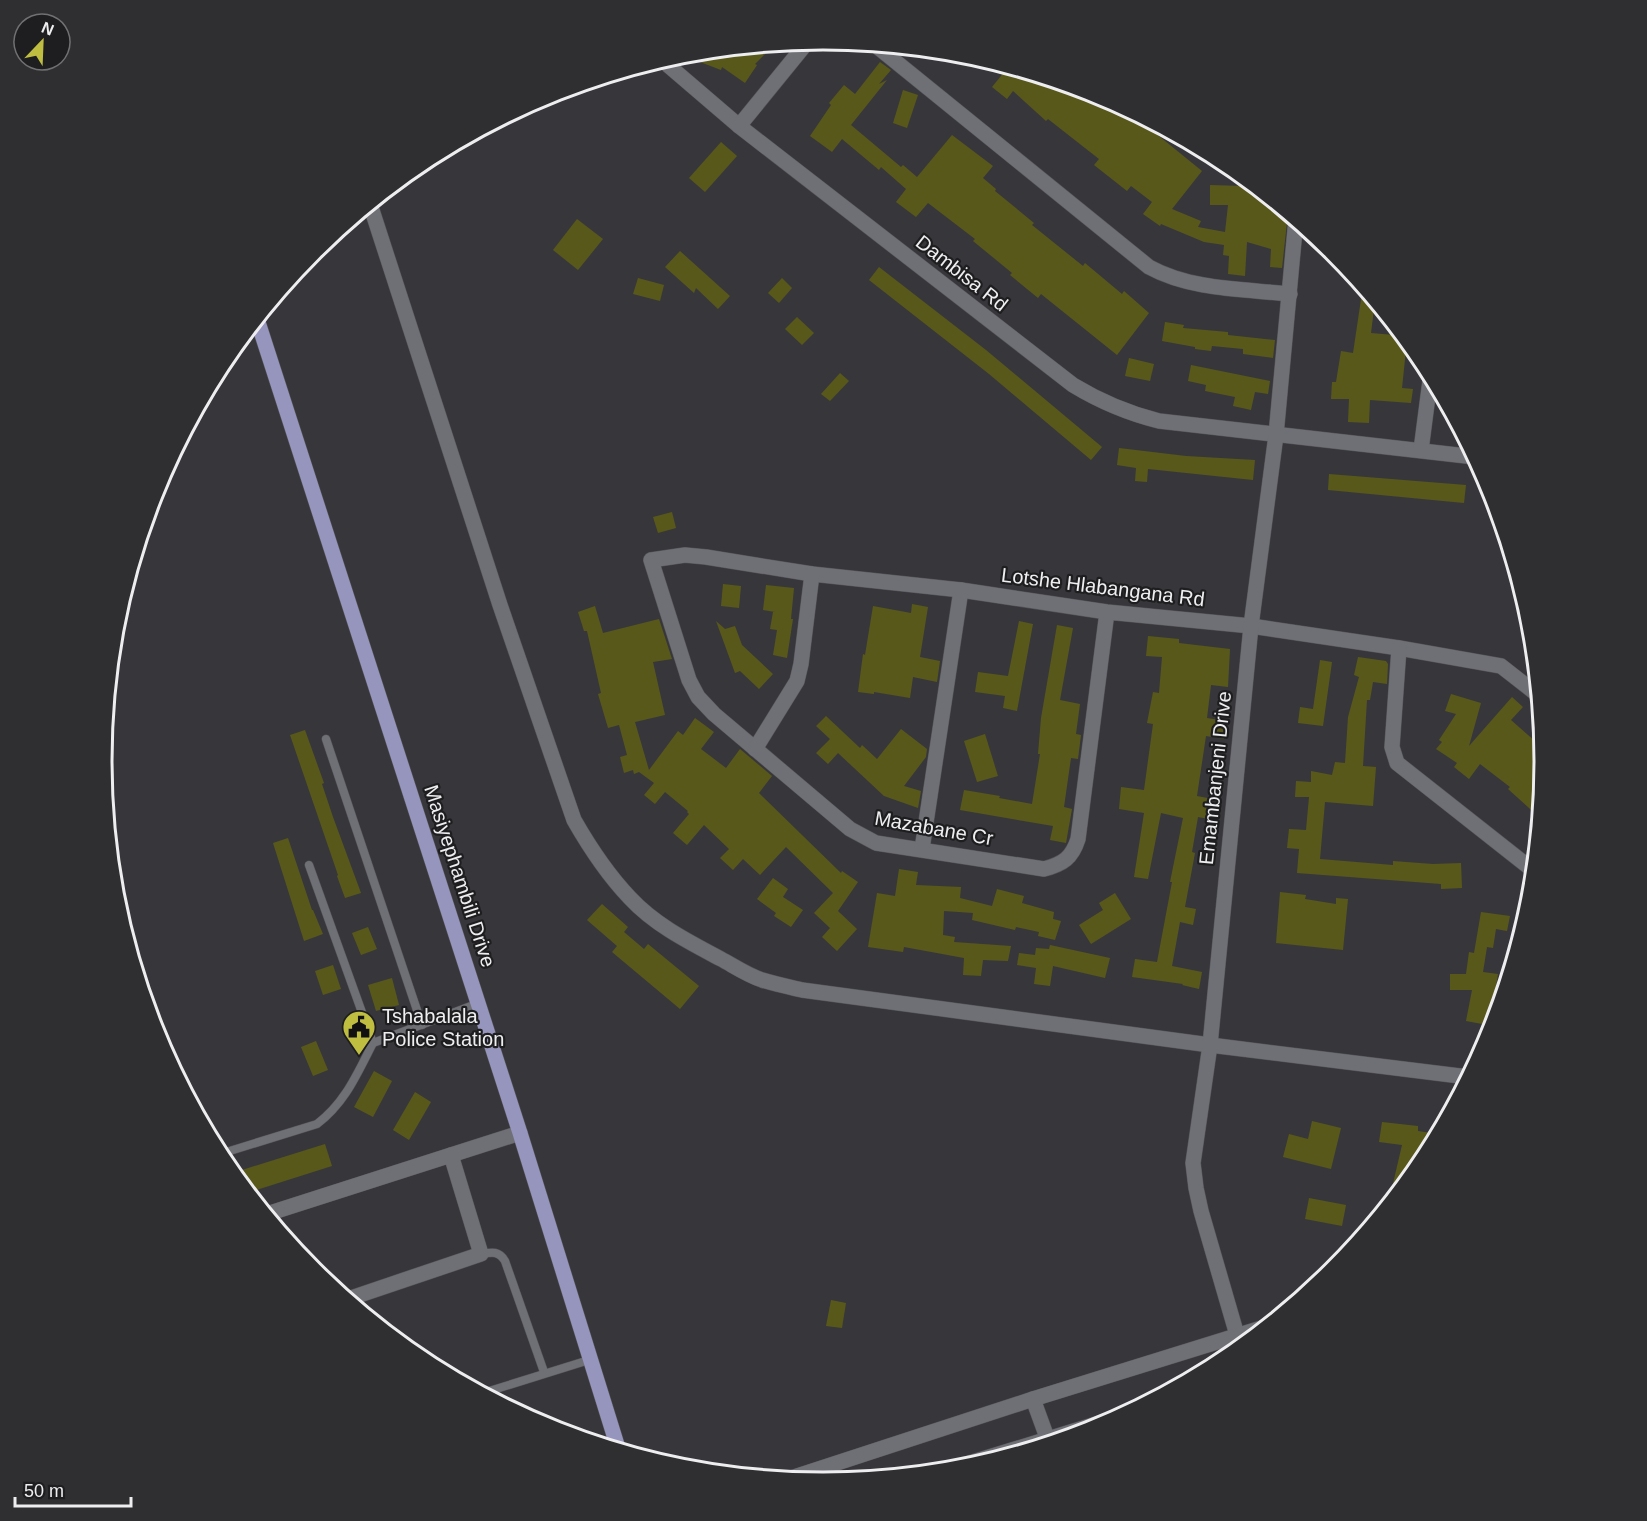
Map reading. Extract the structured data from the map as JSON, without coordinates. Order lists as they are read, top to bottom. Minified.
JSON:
{"streets":{"main road":["Masiyephambili Drive"],"street":["Dambisa Rd","Lotshe Hlabangana Rd","Emambanjeni Drive","Mazabane Cr"]},"crossings":[["Dambisa Rd","Emambanjeni Drive"],["Lotshe Hlabangana Rd","Emambanjeni Drive"],["Lotshe Hlabangana Rd","Mazabane Cr"]],"places":{"public building":["Tshabalala Police Station"]},"scale_bar":"50 m","north":"top right"}
